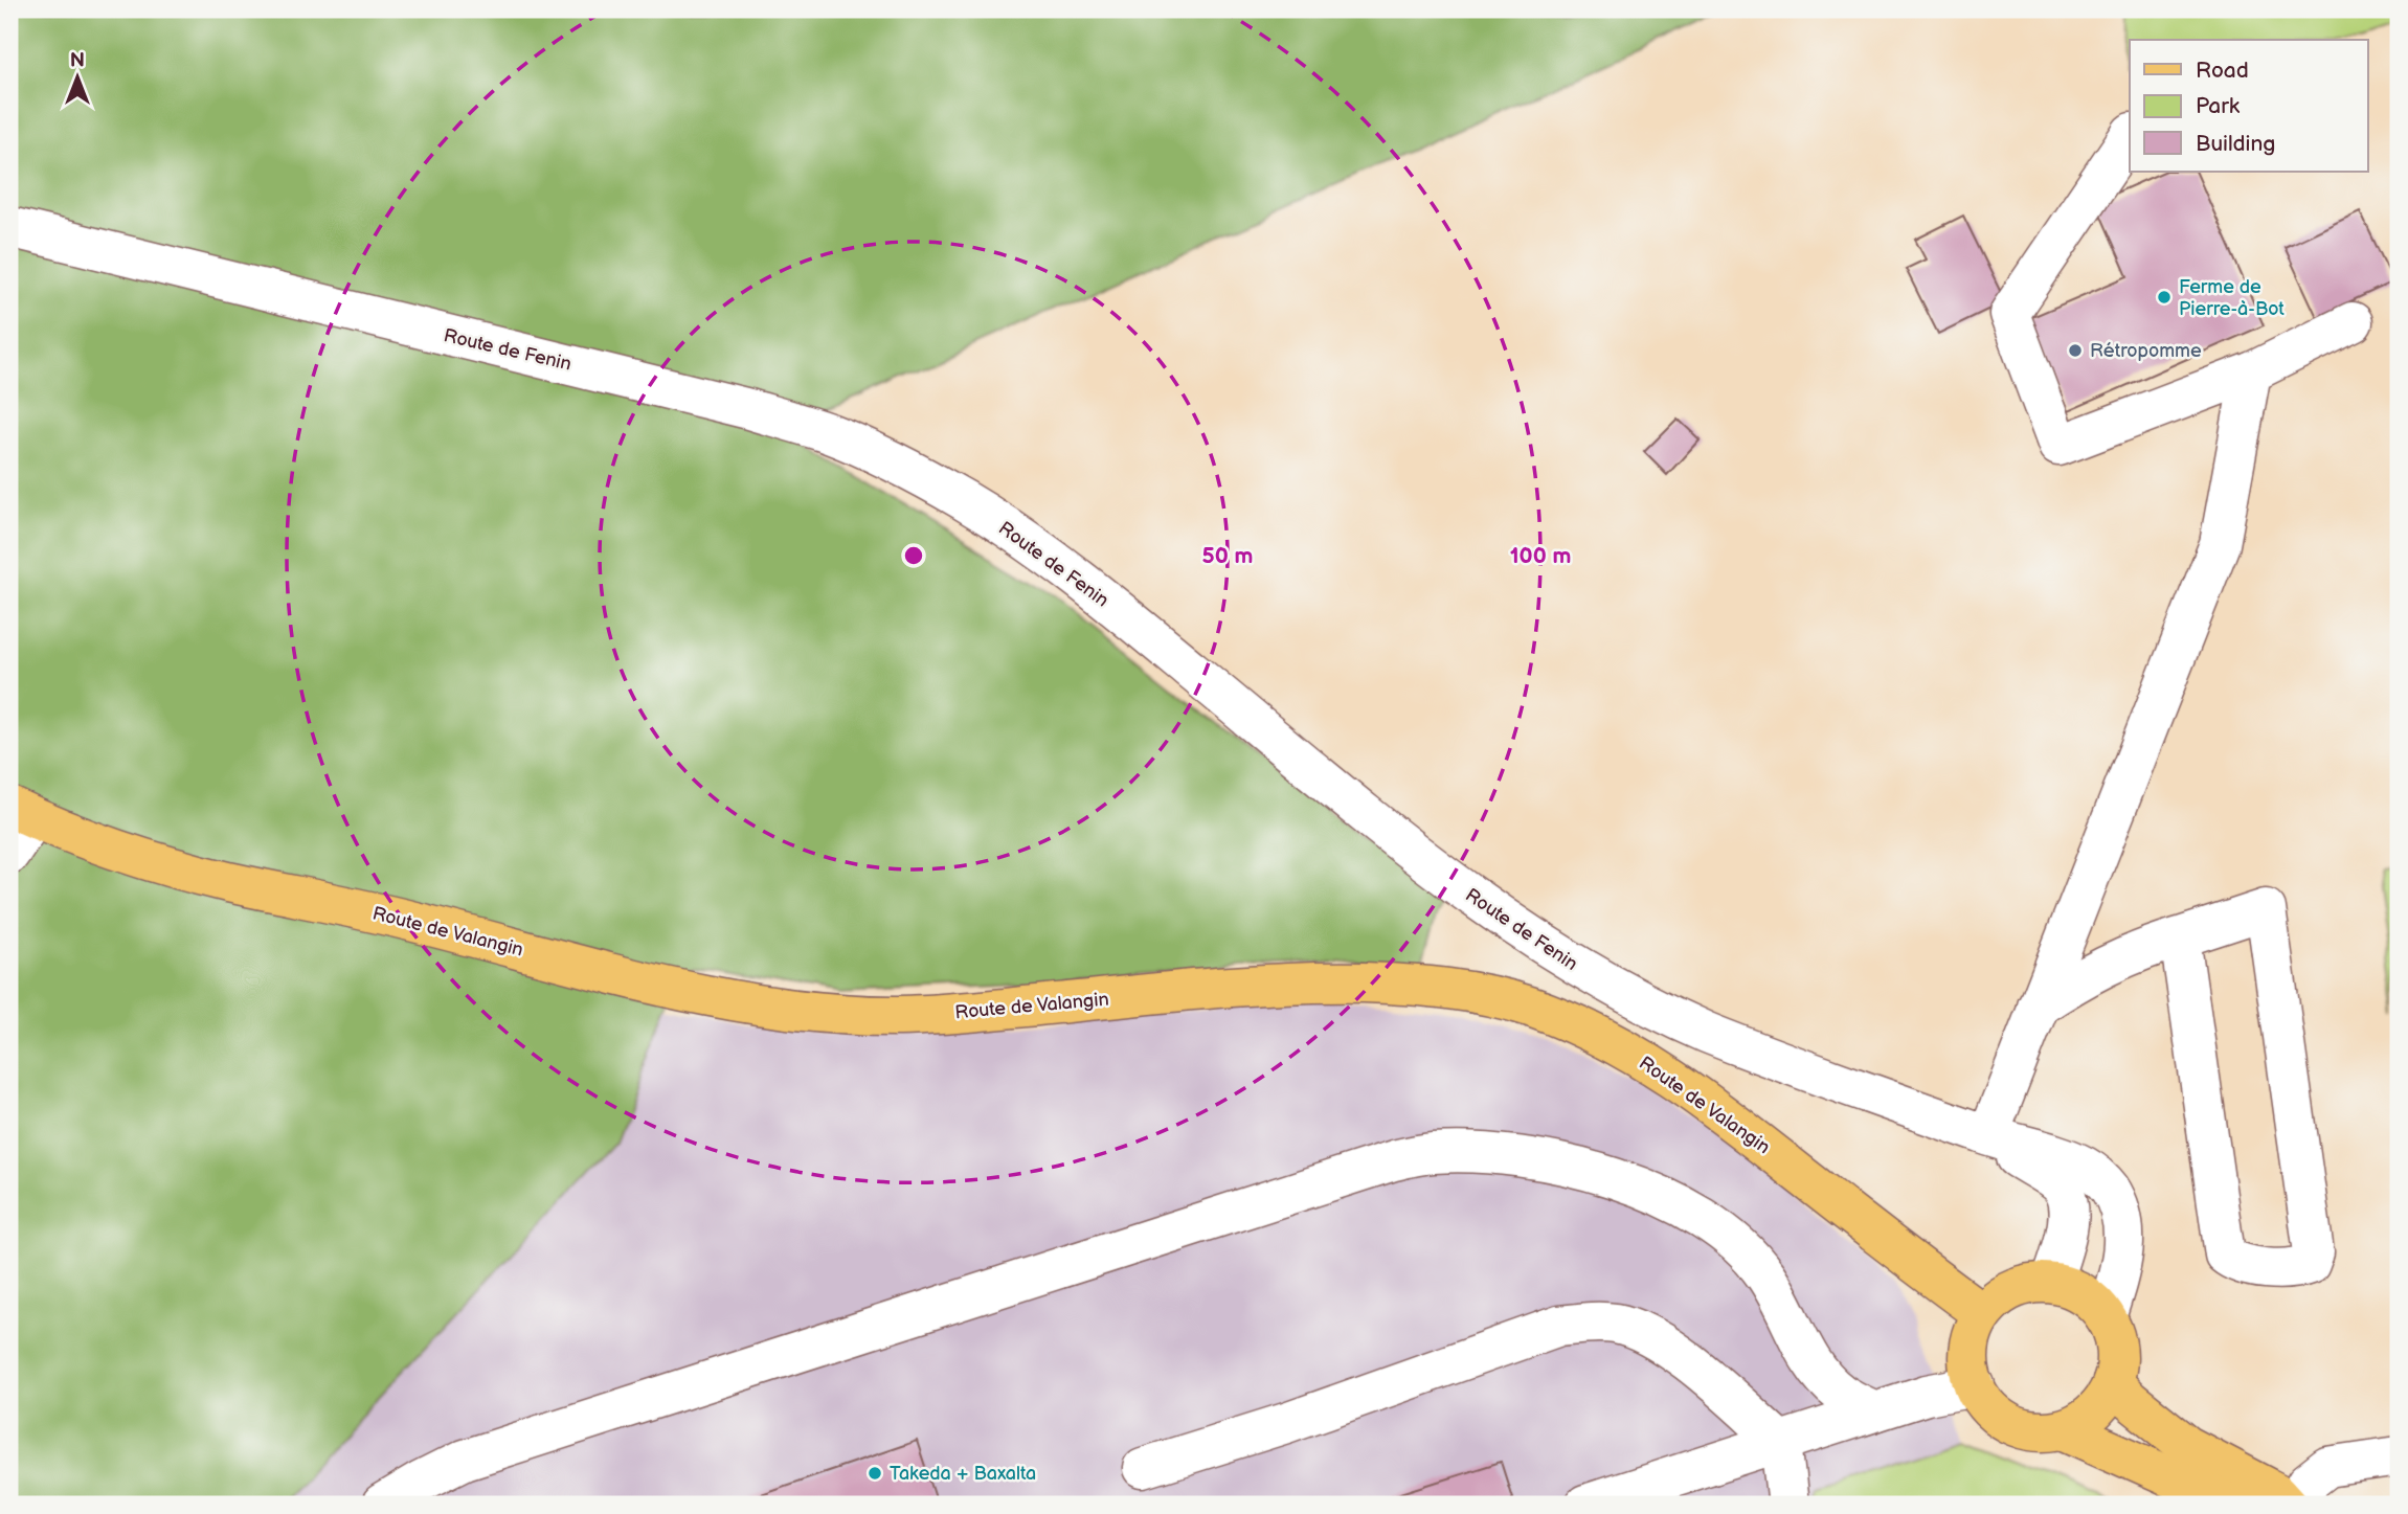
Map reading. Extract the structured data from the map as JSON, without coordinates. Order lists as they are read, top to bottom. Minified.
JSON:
{"streets":{"main road":["Route de Valangin"],"street":["Route de Fenin"]},"crossings":[["Route de Fenin","Route de Valangin"]],"places":["Ferme de Pierre-à-Bot","Rétropomme","Takeda + Baxalta"],"legend":["Road","Park","Building"],"north":"top","rings":["50 m","100 m"]}
